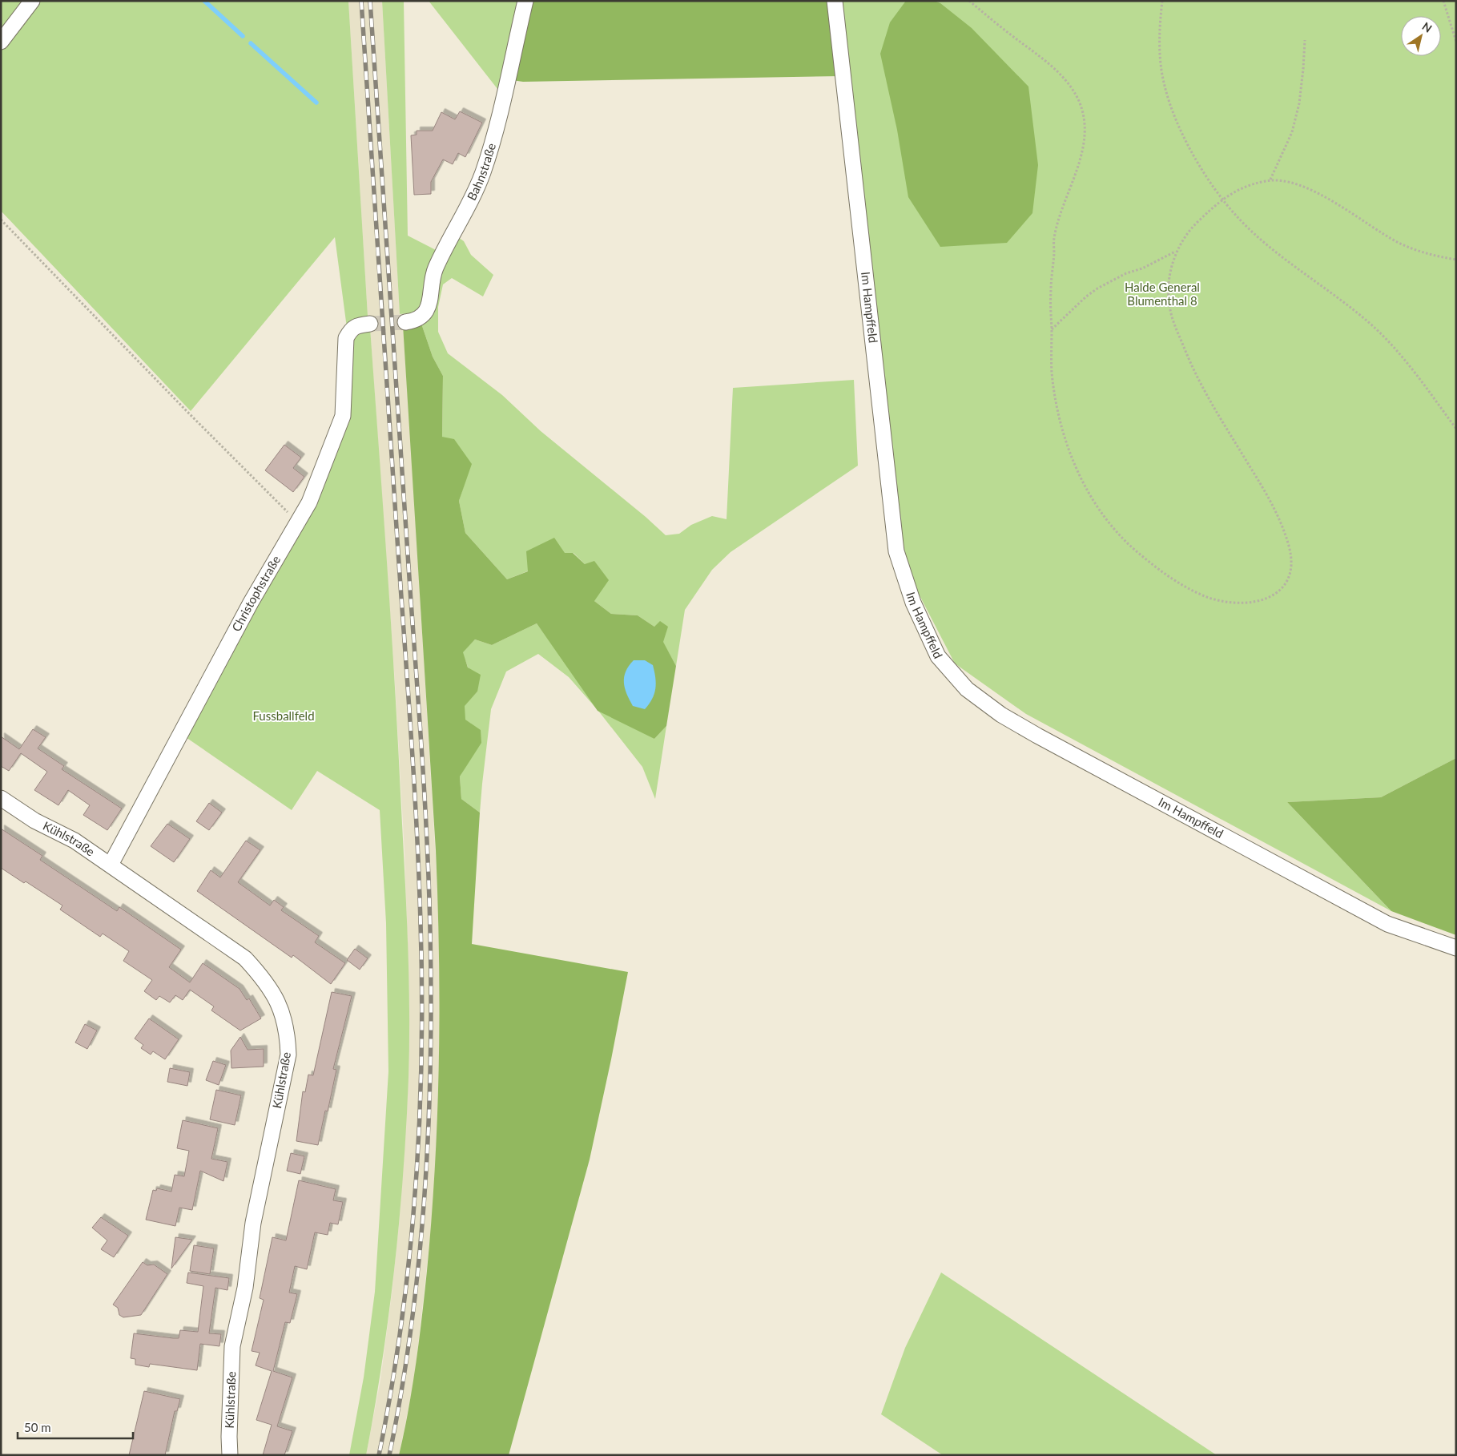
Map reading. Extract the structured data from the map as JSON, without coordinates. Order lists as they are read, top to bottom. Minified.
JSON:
{"streets":{"street":["Bahnstraße","Im Hampffeld","Christophstraße","Kühlstraße"]},"crossings":[["Christophstraße","Kühlstraße"]],"parks":["Halde General Blumenthal 8","Fussballfeld"],"scale_bar":"50 m","north":"top right"}
